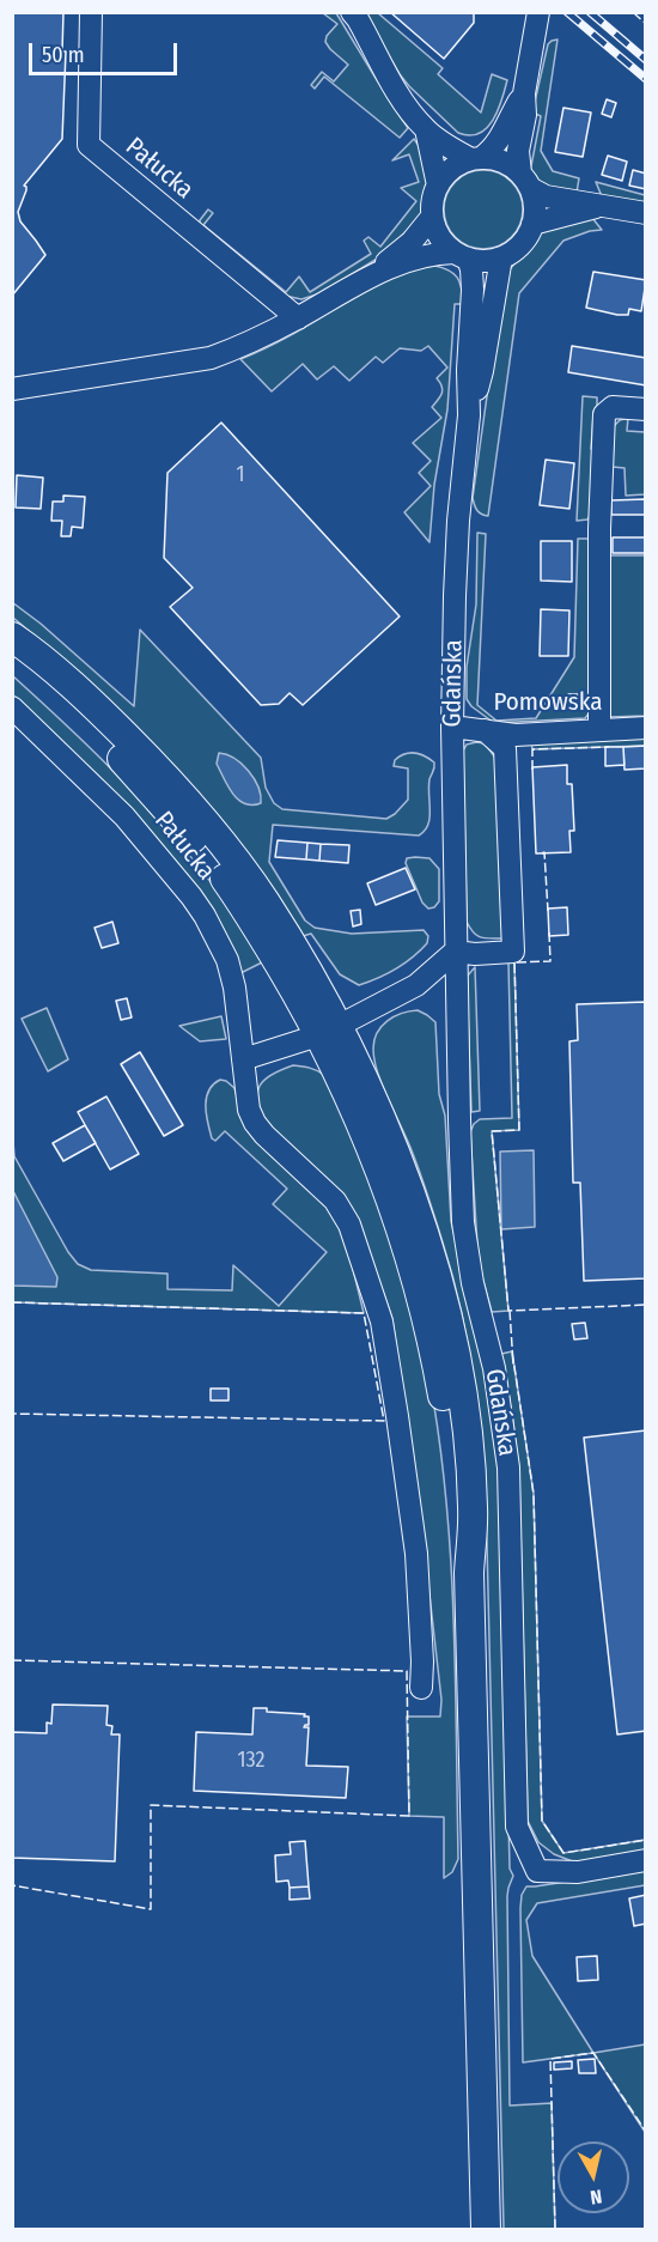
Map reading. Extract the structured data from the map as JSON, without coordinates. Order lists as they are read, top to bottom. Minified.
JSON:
{"streets":{"main road":["Gdańska"],"street":["Pałucka","Pomowska"]},"crossings":[["Gdańska","Pomowska"]],"house_numbers":["1","132"],"scale_bar":"50 m","north":"bottom"}
